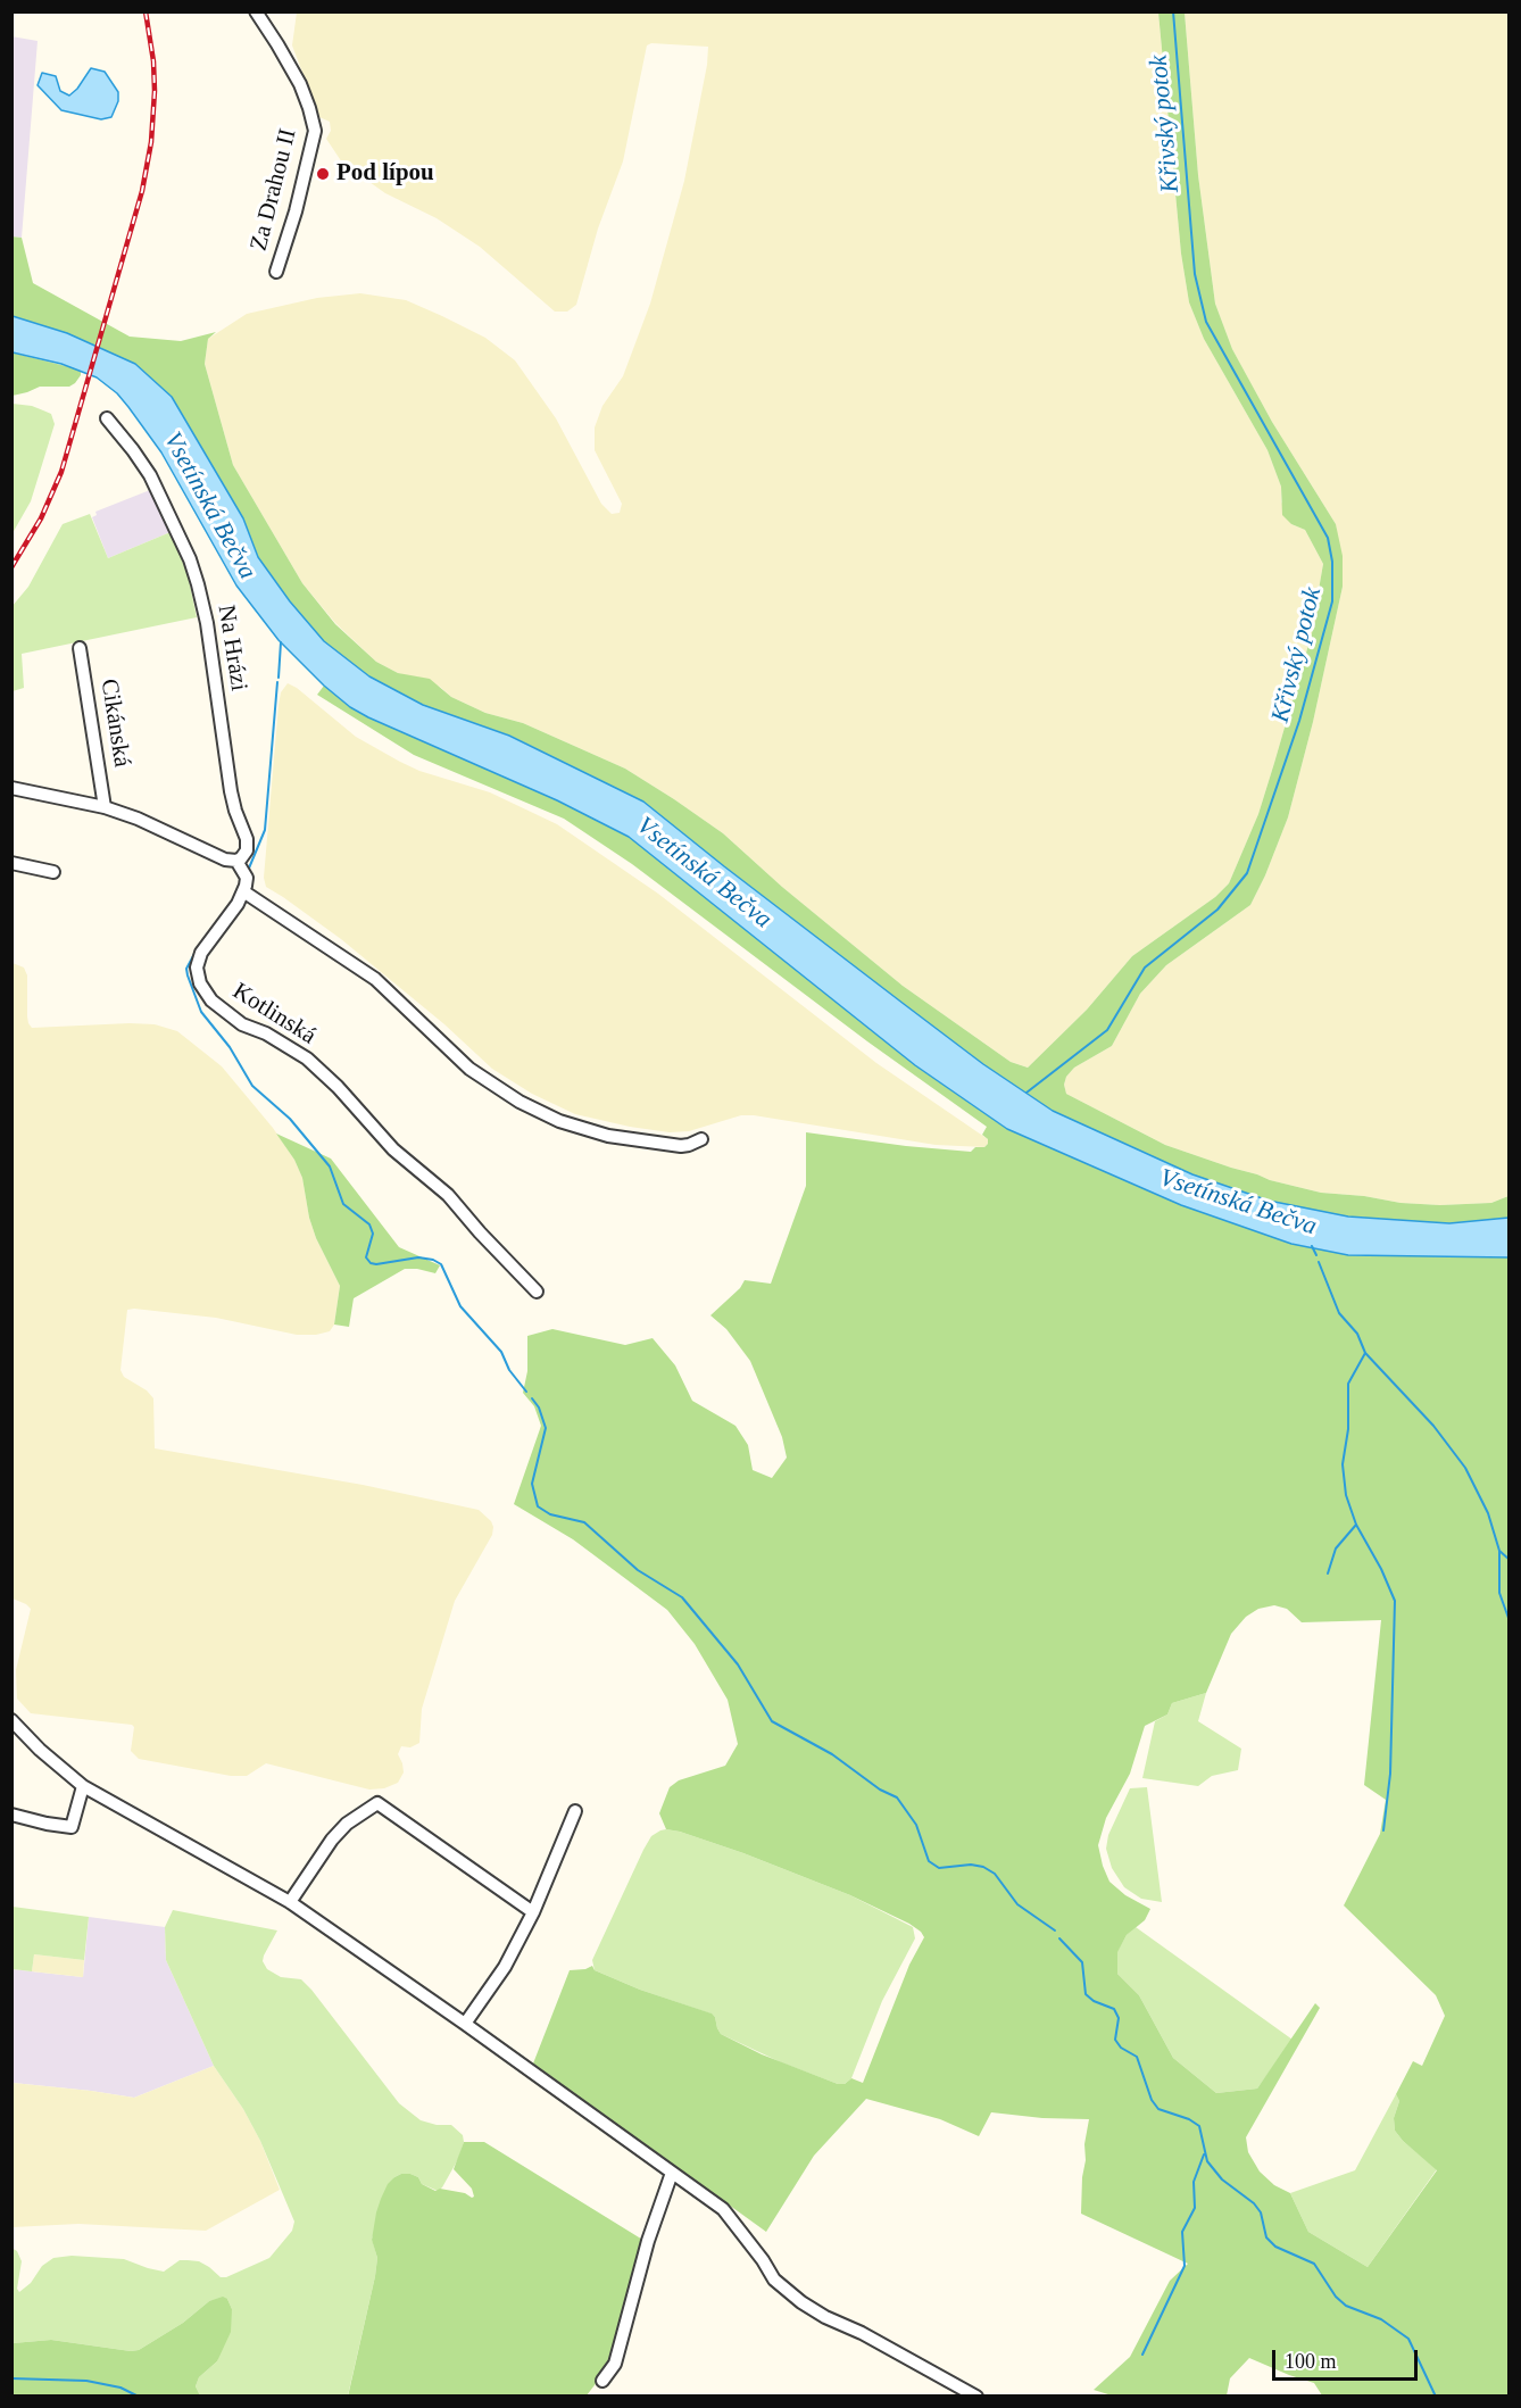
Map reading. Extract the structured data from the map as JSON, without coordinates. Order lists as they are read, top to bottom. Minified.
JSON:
{"streets":{"street":["Za Drahou II","Na Hrázi","Cikánská","Kotlinská"]},"crossings":[["Na Hrázi","Kotlinská"]],"water":["Křivský potok","Vsetínská Bečva"],"places":["Pod lípou"],"scale_bar":"100 m"}
